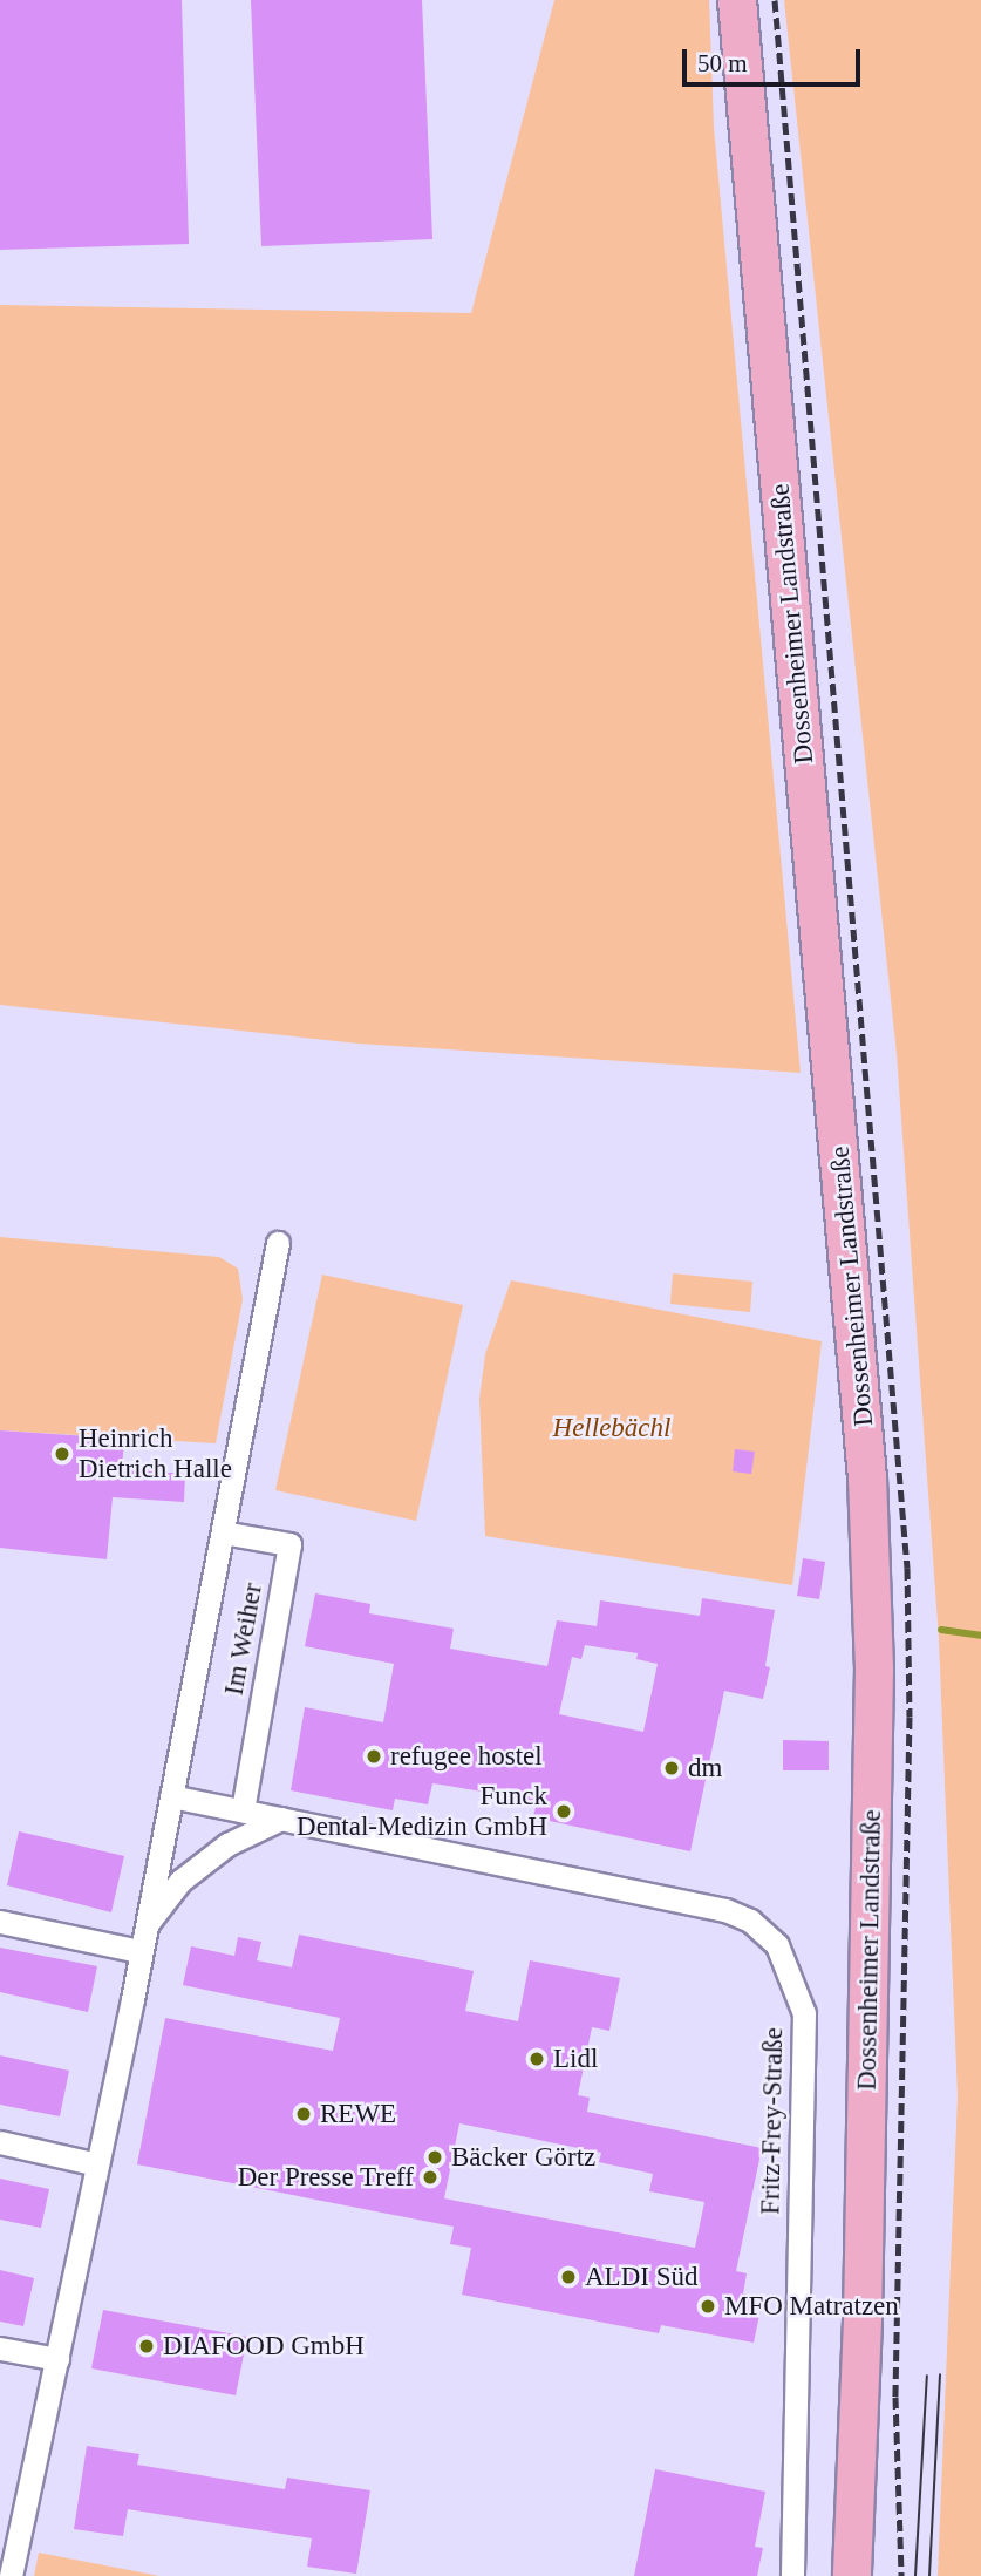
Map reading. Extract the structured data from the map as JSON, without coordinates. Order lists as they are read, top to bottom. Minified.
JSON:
{"streets":{"main road":["Dossenheimer Landstraße"],"street":["Im Weiher","Fritz-Frey-Straße"]},"crossings":[["Im Weiher","Fritz-Frey-Straße"]],"parks":["Hellebächl"],"places":["Heinrich Dietrich Halle","refugee hostel","dm","Funck Dental-Medizin GmbH","Lidl","REWE","Bäcker Görtz","Der Presse Treff","ALDI Süd","MFO Matratzen","DIAFOOD GmbH"],"scale_bar":"50 m"}
